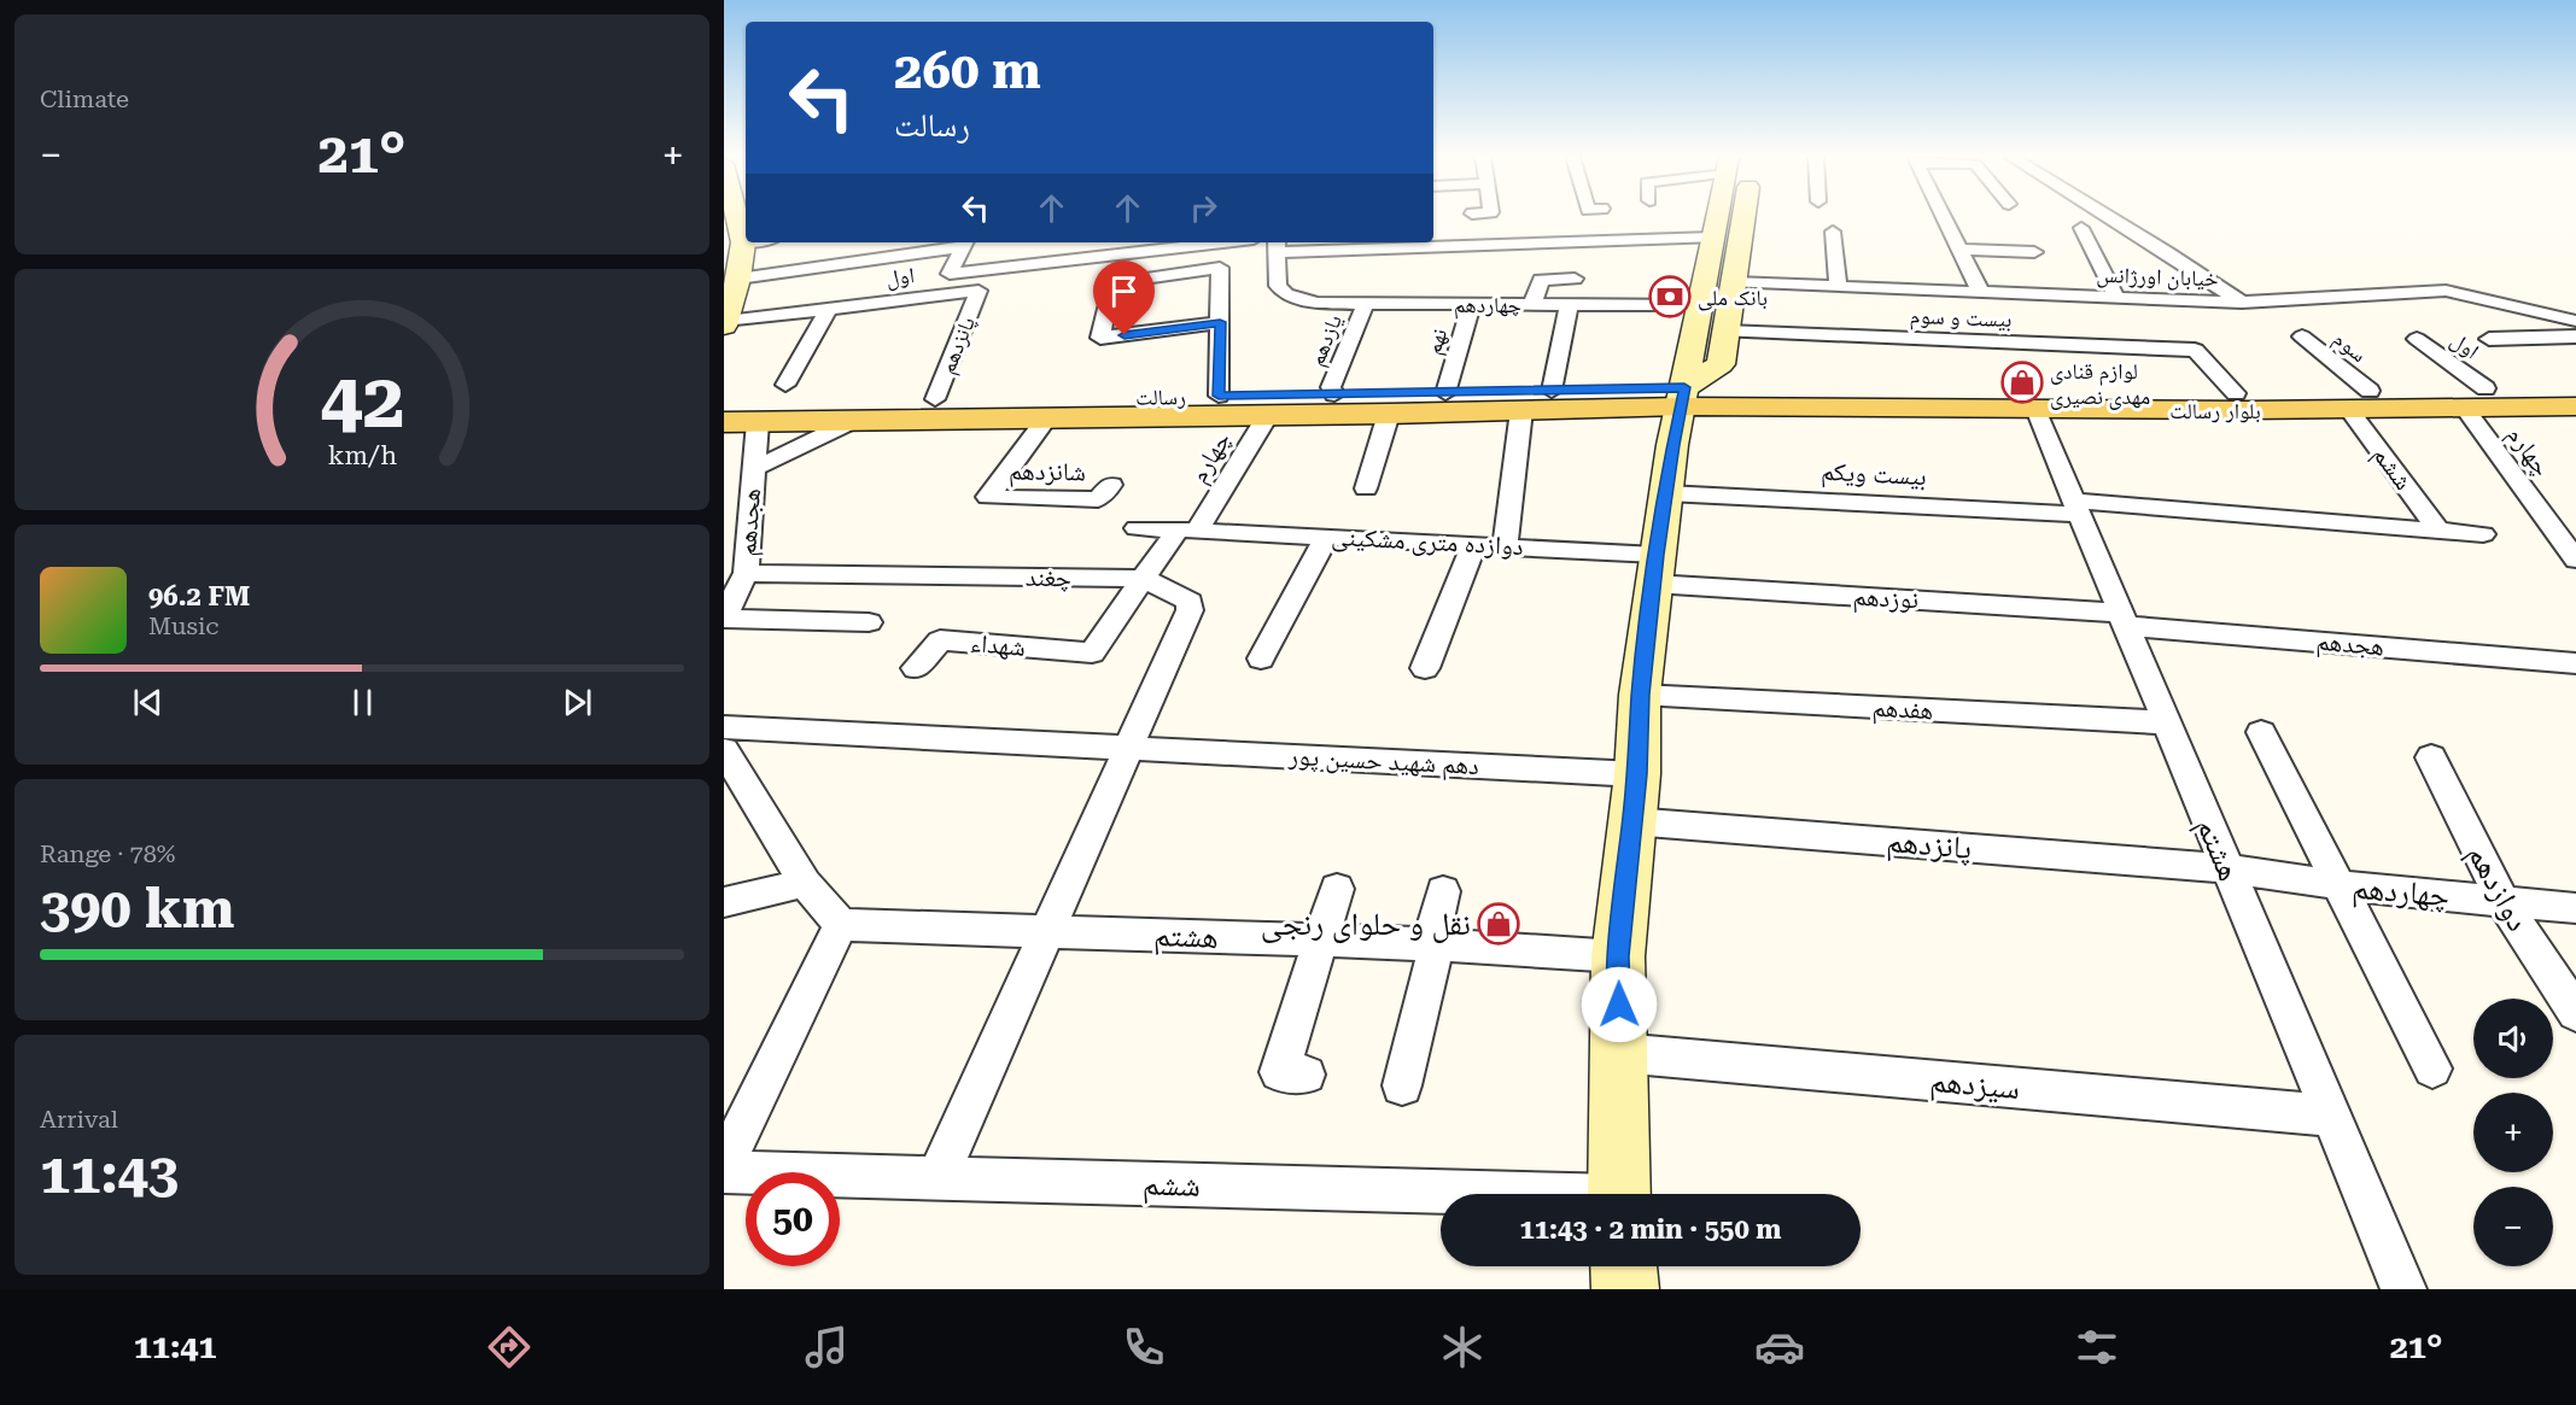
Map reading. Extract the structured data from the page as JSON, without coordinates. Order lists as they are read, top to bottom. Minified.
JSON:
{"streets":{"main road":["رسالت","بلوار رسالت"],"street":["اول","خیابان اورژانس","چهاردهم","بیست و سوم","یازدهم","نهم","پانزدهم","سوم","چهارم","ششم","شانزدهم","بیست ویکم","هجدهم","دوازده متری مشکینی","چغند","نوزدهم","شهداء","هفدهم","دهم شهید حسین پور","هشتم","دوازدهم","سیزدهم"]},"crossings":[["اول","پانزدهم"],["اول","بلوار رسالت"],["اول","چهارم"],["چهاردهم","یازدهم"],["چهاردهم","نهم"],["چهاردهم","پانزدهم"],["چهاردهم","هشتم"],["چهاردهم","دوازدهم"],["بیست و سوم","بلوار رسالت"],["یازدهم","رسالت"],["نهم","رسالت"],["پانزدهم","رسالت"],["پانزدهم","هشتم"],["سوم","بلوار رسالت"],["سوم","ششم"],["رسالت","بلوار رسالت"],["رسالت","چهارم"],["رسالت","شانزدهم"],["رسالت","هجدهم"],["بلوار رسالت","چهارم"],["بلوار رسالت","ششم"],["بلوار رسالت","هشتم"],["چهارم","دوازده متری مشکینی"],["چهارم","چغند"],["چهارم","شهداء"],["ششم","بیست ویکم"],["بیست ویکم","هشتم"],["هجدهم","چغند"],["هجدهم","نوزدهم"],["هجدهم","هشتم"],["دوازده متری مشکینی","نوزدهم"],["چغند","دهم شهید حسین پور"],["نوزدهم","هشتم"],["هفدهم","هشتم"],["هشتم","سیزدهم"]],"places":{"bank":["بانک ملی"],"shop":["لوازم قنادی مهدی نصیری","نقل و حلوای رنجی"]},"page":{"tile":["Climate",["Range · 78%","390 km"],["Arrival","11:43"]],"turn":["260 m","رسالت"],"heat":["−","21°","+"],"song":["96.2 FM","Music"],"map_buttons":["+","−"],"limit":"50","trip":"11:43 · 2 min · 550 m","tabs":["11:41","21°"],"gauge":["42","km/h"]}}
